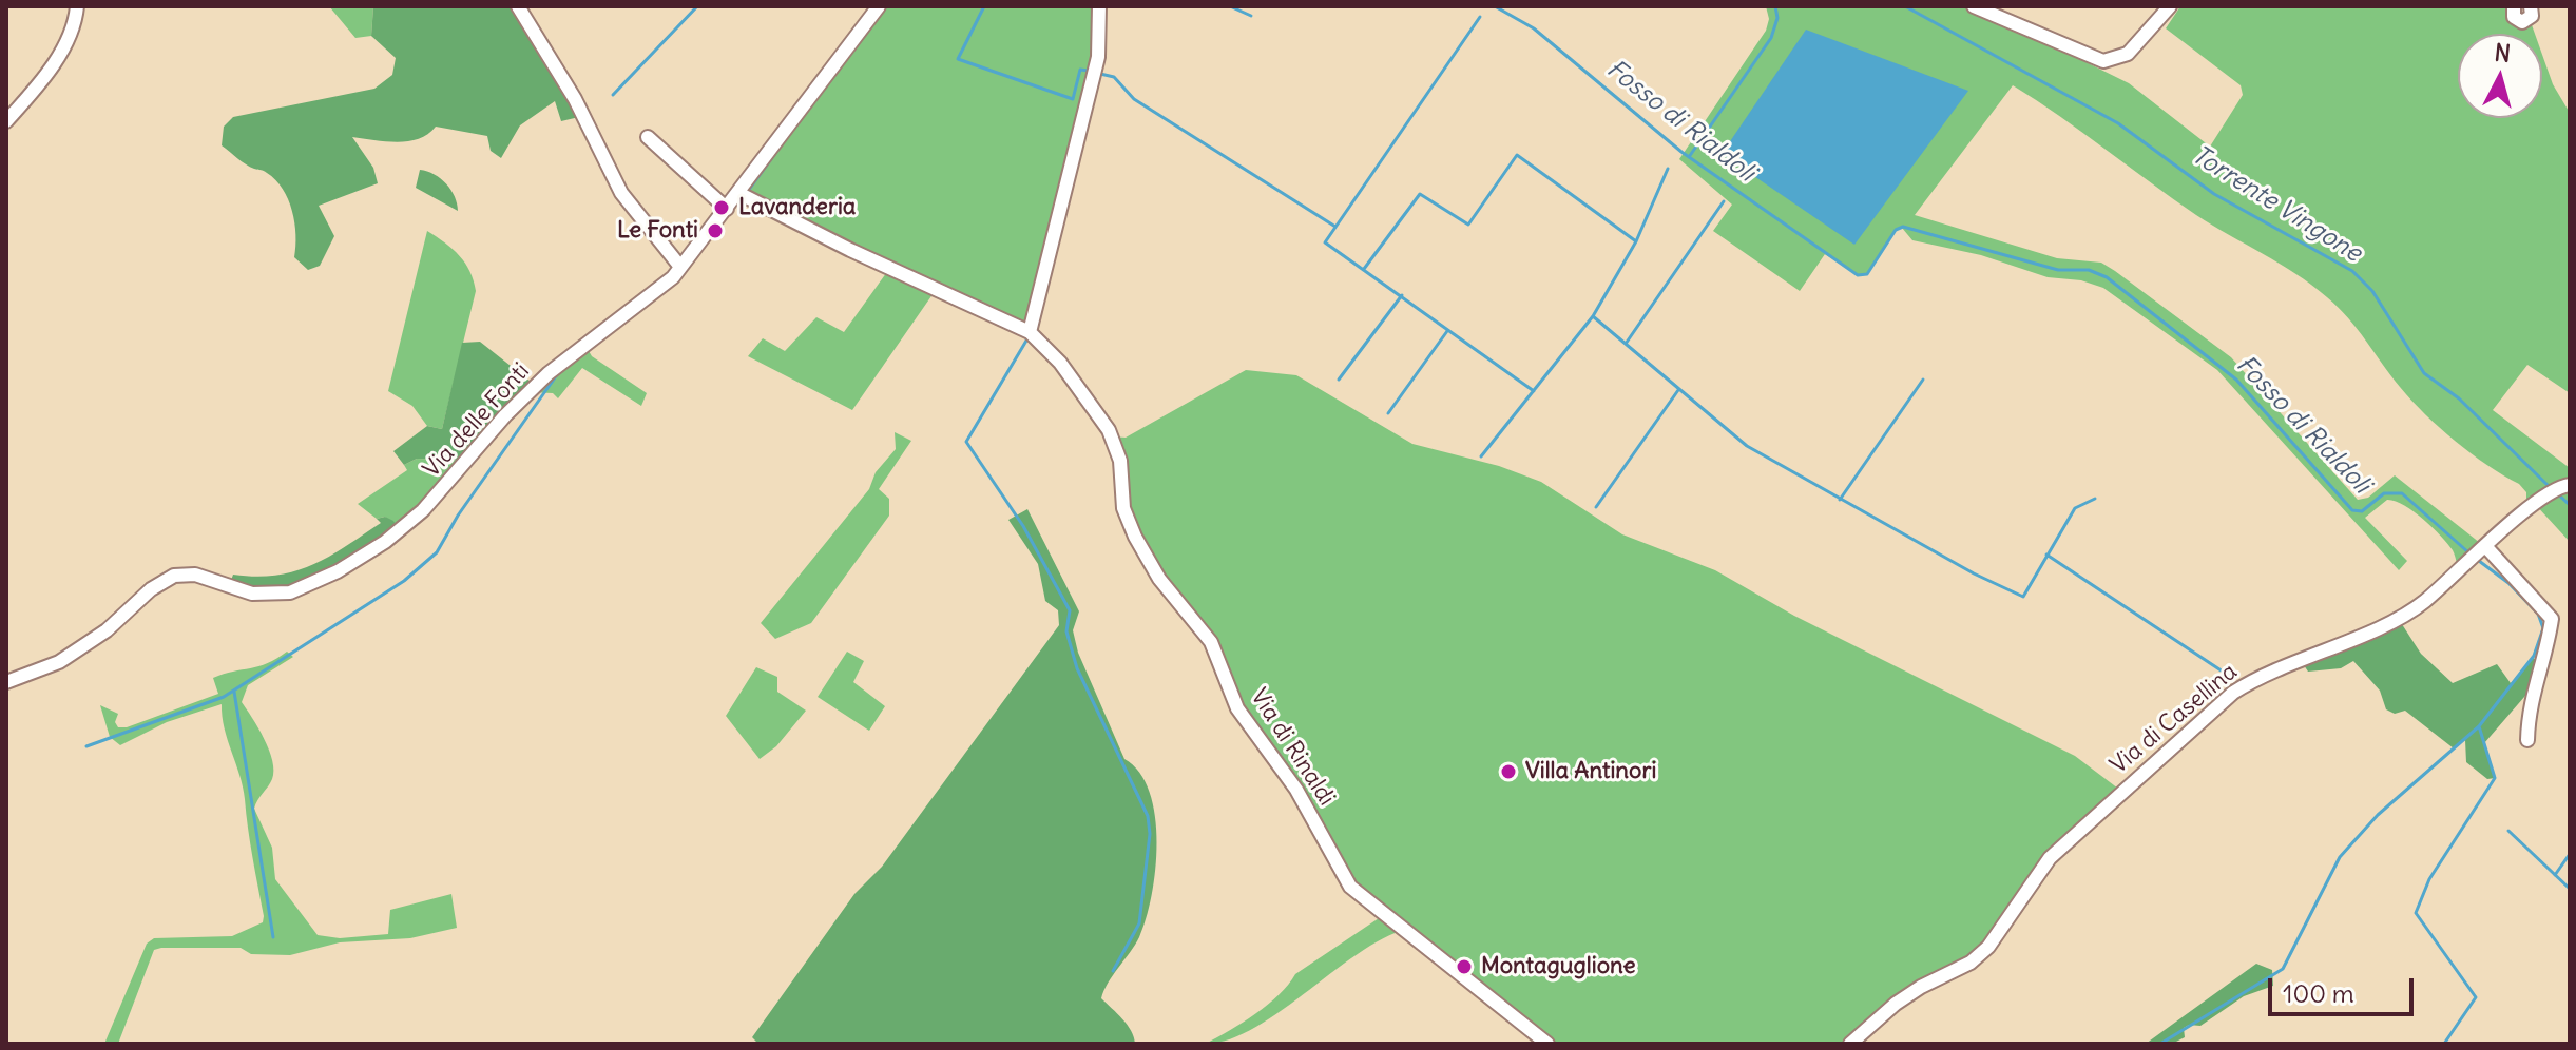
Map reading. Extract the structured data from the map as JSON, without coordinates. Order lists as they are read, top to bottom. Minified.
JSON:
{"streets":{"street":["Via delle Fonti","Via di Casellina","Via di Rinaldi"]},"crossings":[["Via delle Fonti","Via di Rinaldi"]],"water":["Fosso di Rialdoli","Torrente Vingone"],"places":["Lavanderia","Le Fonti","Villa Antinori","Montaguglione"],"scale_bar":"100 m","north":"top"}
